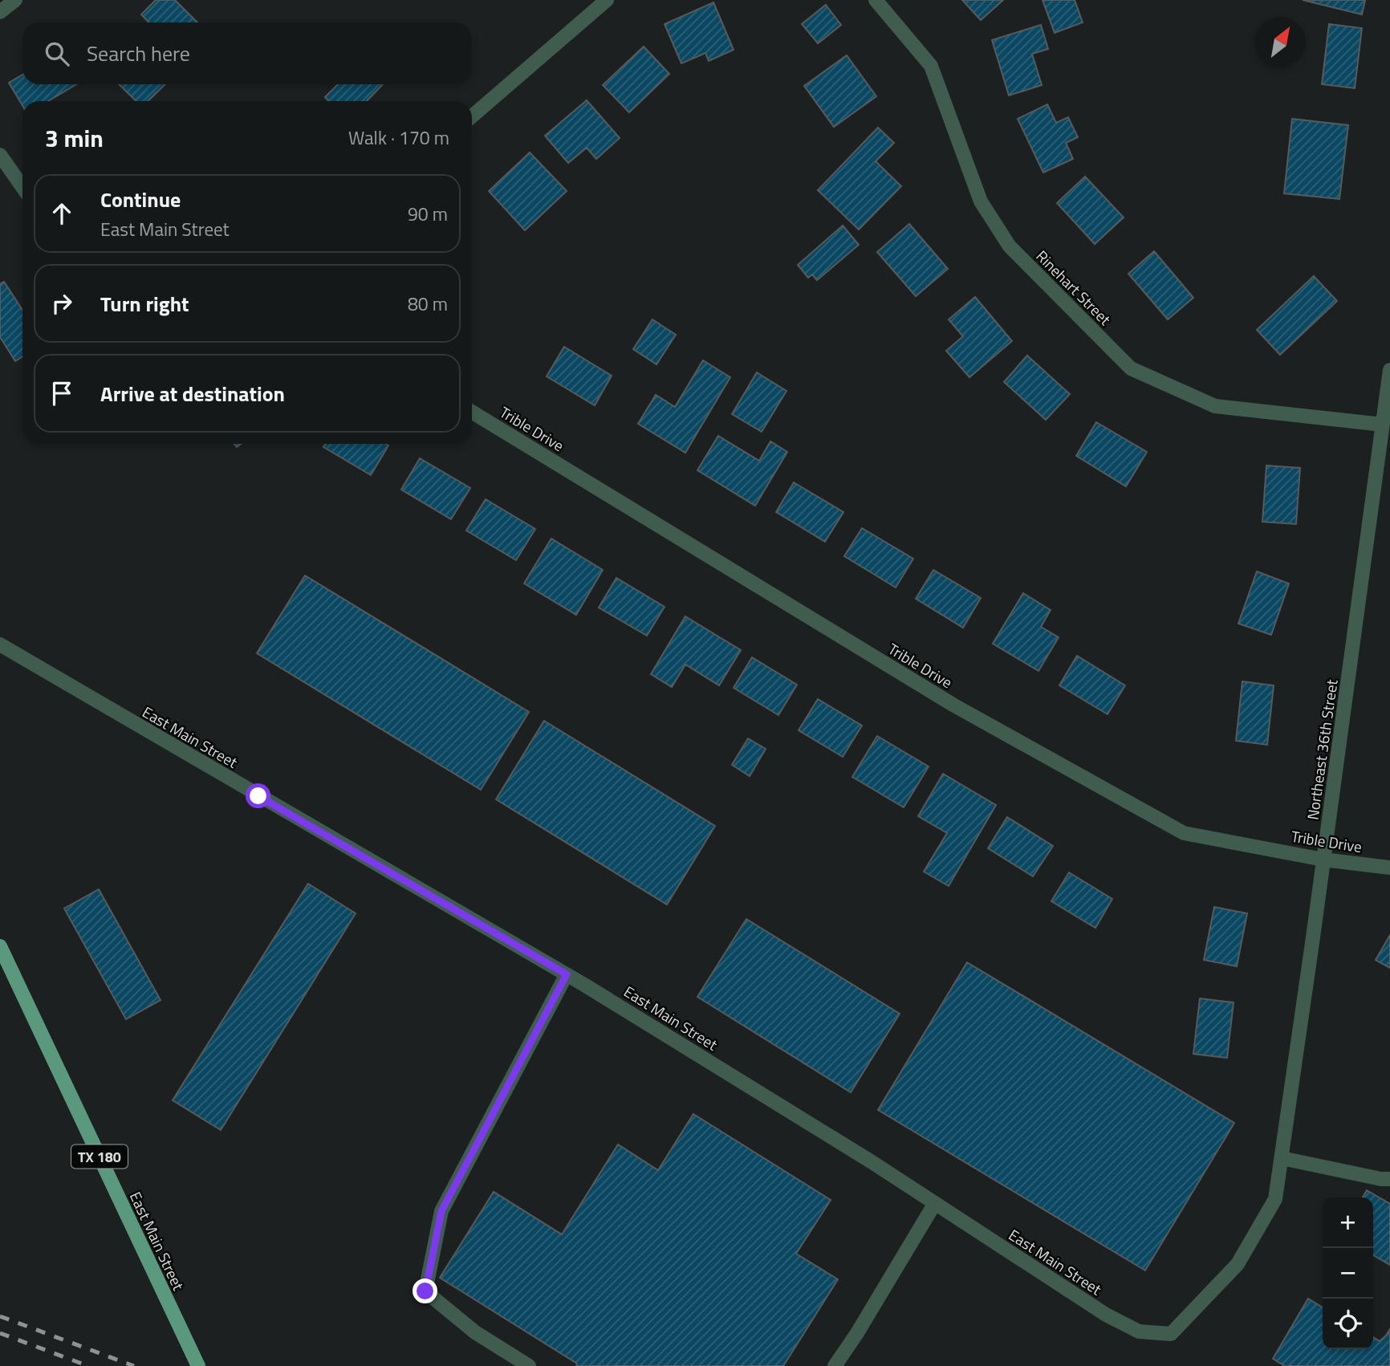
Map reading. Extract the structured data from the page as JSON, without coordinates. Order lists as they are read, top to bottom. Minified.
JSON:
{"streets":{"main road":["East Main Street","TX 180"],"street":["Rinehart Street","Trible Drive","Northeast 36th Street"]},"crossings":[["Rinehart Street","Northeast 36th Street"],["Trible Drive","Northeast 36th Street"],["East Main Street","Northeast 36th Street"]],"north":"top right","page":{"search":"Search here","heading":["3 min","Walk · 170 m"],"list":[["Continue","East Main Street","90 m"],["Turn right","80 m"],"Arrive at destination"],"map_buttons":["+","−"]}}
